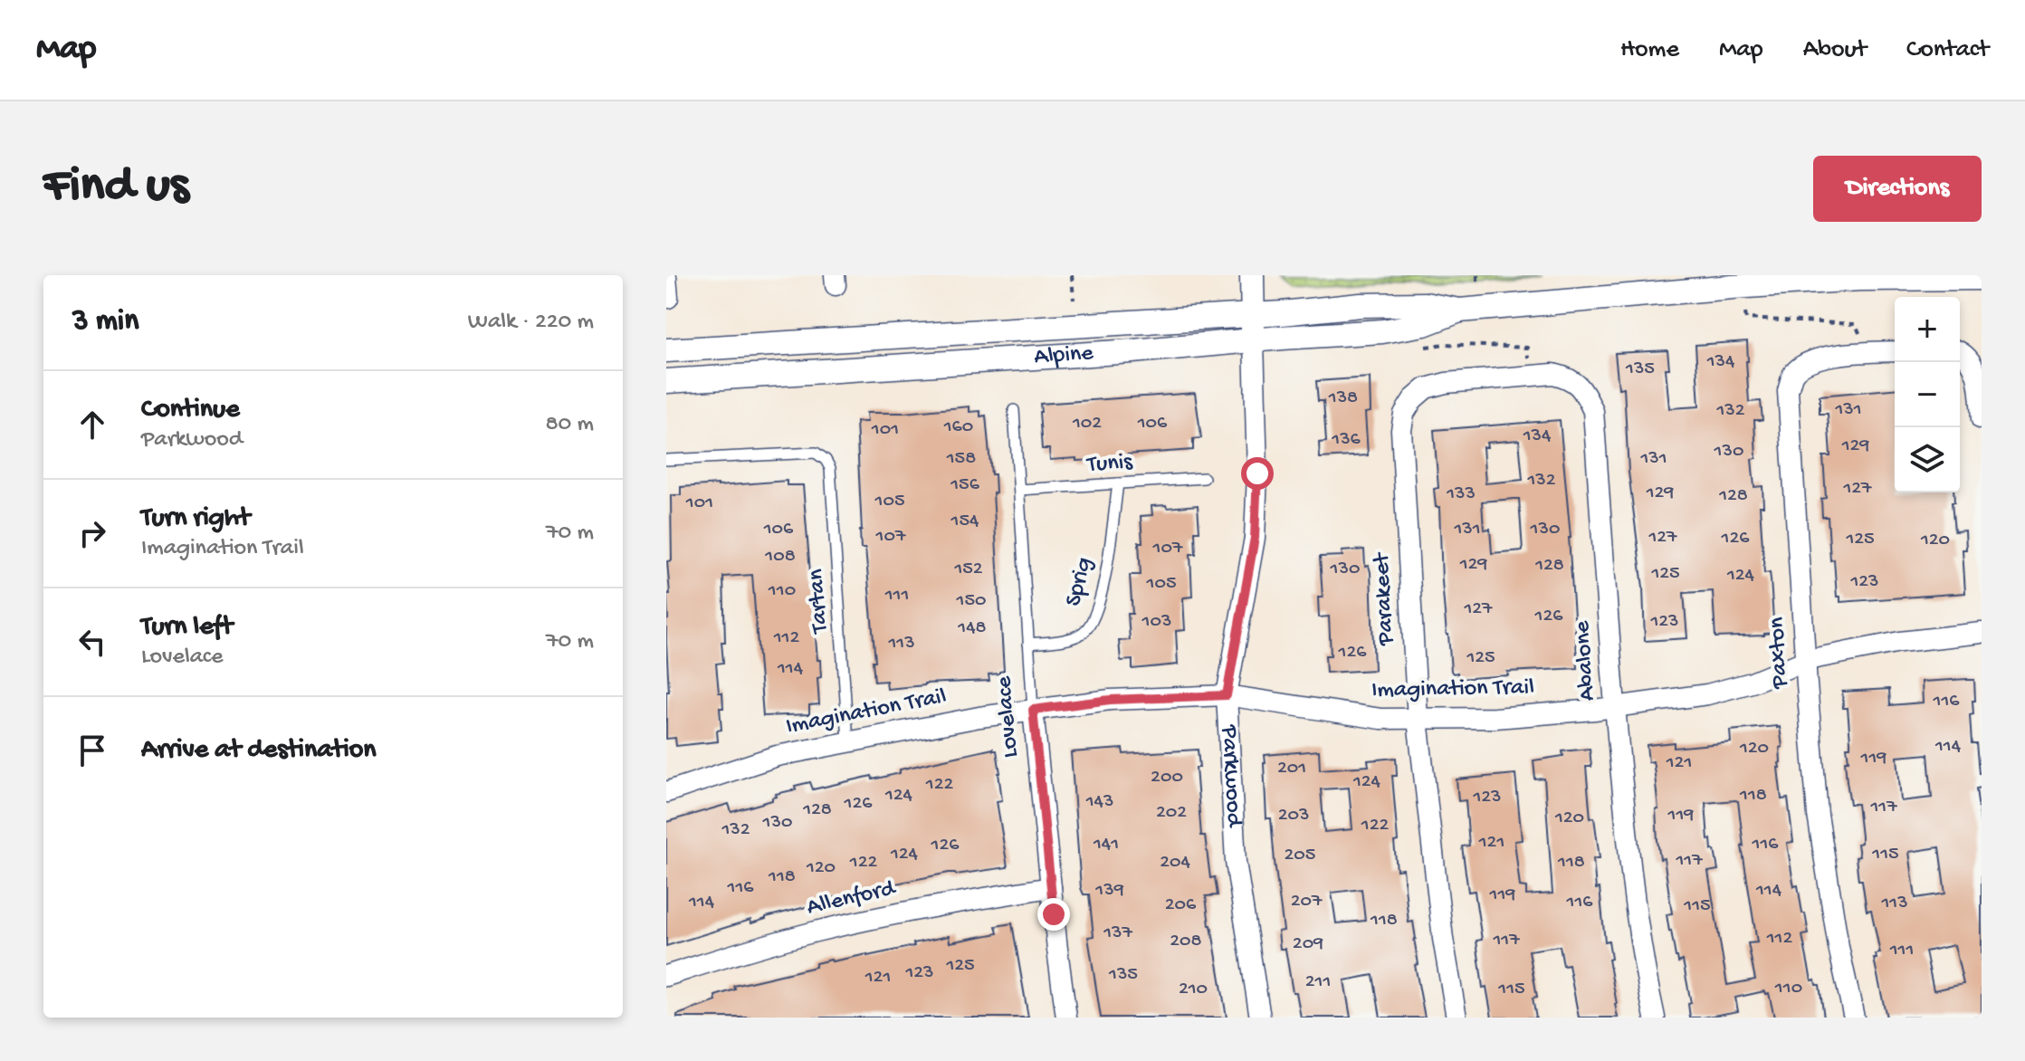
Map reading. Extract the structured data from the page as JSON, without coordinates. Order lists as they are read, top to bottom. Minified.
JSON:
{"streets":{"street":["Alpine","Parakeet","Paxton","Abalone","Imagination Trail","Lovelace","Parkwood","Allenford"],"lane":["Tunis","Sprig","Tartan"]},"crossings":[["Alpine","Parkwood"],["Tunis","Sprig"],["Tunis","Lovelace"],["Sprig","Lovelace"],["Parakeet","Abalone"],["Parakeet","Imagination Trail"],["Tartan","Imagination Trail"],["Paxton","Imagination Trail"],["Abalone","Imagination Trail"],["Imagination Trail","Lovelace"],["Imagination Trail","Parkwood"],["Lovelace","Allenford"]],"house_numbers":["134","135","138","131","132","102","106","160","101","134","136","129","130","158","131","132","156","127","129","133","128","105","101","154","106","131","130","107","127","126","125","120","107","108","129","128","152","130","125","124","123","105","110","111","150","127","126","103","123","148","112","113","126","125","114","116","114","120","119","121","201","200","124","122","124","118","123","143","126","117","128","202","203","119","120","130","122","132","121","141","116","126","124","115","205","117","122","204","118","120","118","116","139","114","119","207","114","116","113","206","115","118","137","112","117","208","209","111","125","123","135","121","211","110","210","115"],"page":{"header":"Map","nav":["Home","Map","About","Contact"],"buttons":"Directions","title":"Find us","heading":["3 min","Walk · 220 m"],"map_buttons":["+","−"],"list":[["Continue","Parkwood","80 m"],["Turn right","Imagination Trail","70 m"],["Turn left","Lovelace","70 m"],"Arrive at destination"]}}
